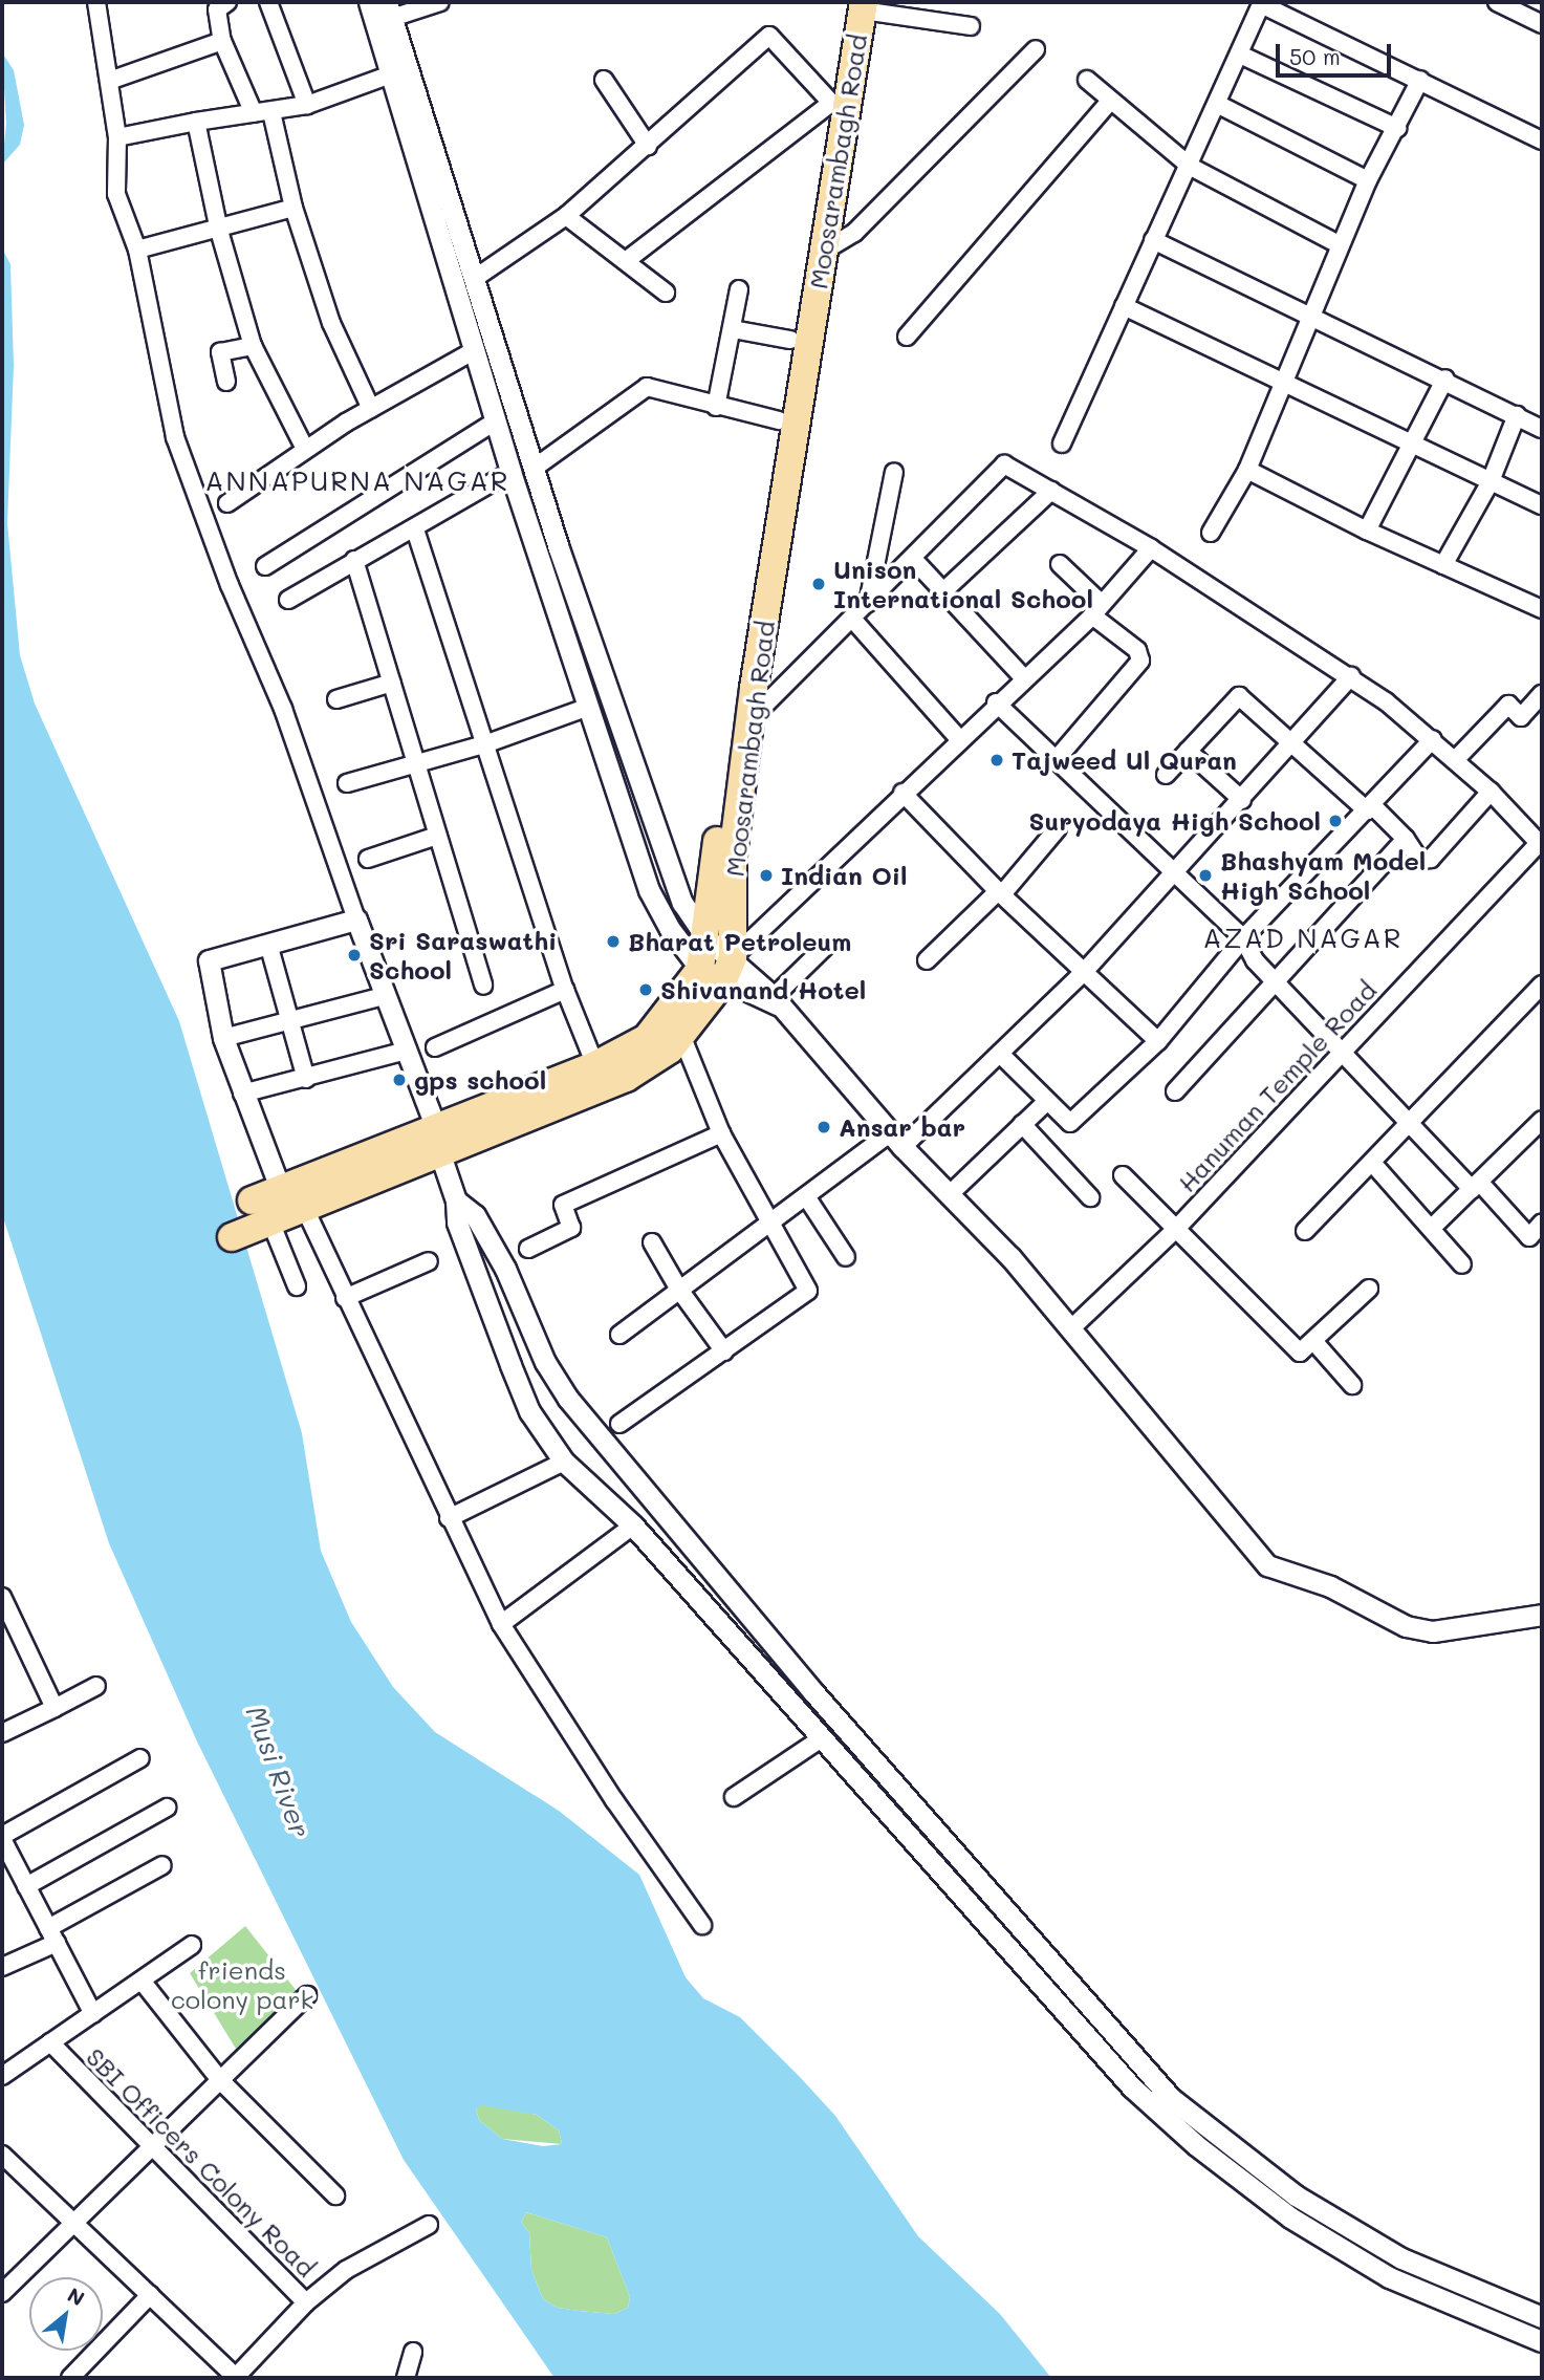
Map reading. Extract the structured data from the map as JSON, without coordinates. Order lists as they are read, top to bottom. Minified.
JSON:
{"streets":{"main road":["Moosarambagh Road"],"street":["Hanuman Temple Road","SBI Officers Colony Road"]},"districts":["ANNAPURNA NAGAR","AZAD NAGAR"],"water":["Musi River"],"parks":["friends colony park"],"places":["Unison International School","Tajweed Ul Quran","Suryodaya High School","Indian Oil","Bhashyam Model High School","Bharat Petroleum","Sri Saraswathi School","Shivanand Hotel","gps school","Ansar bar"],"scale_bar":"50 m","north":"top right"}
